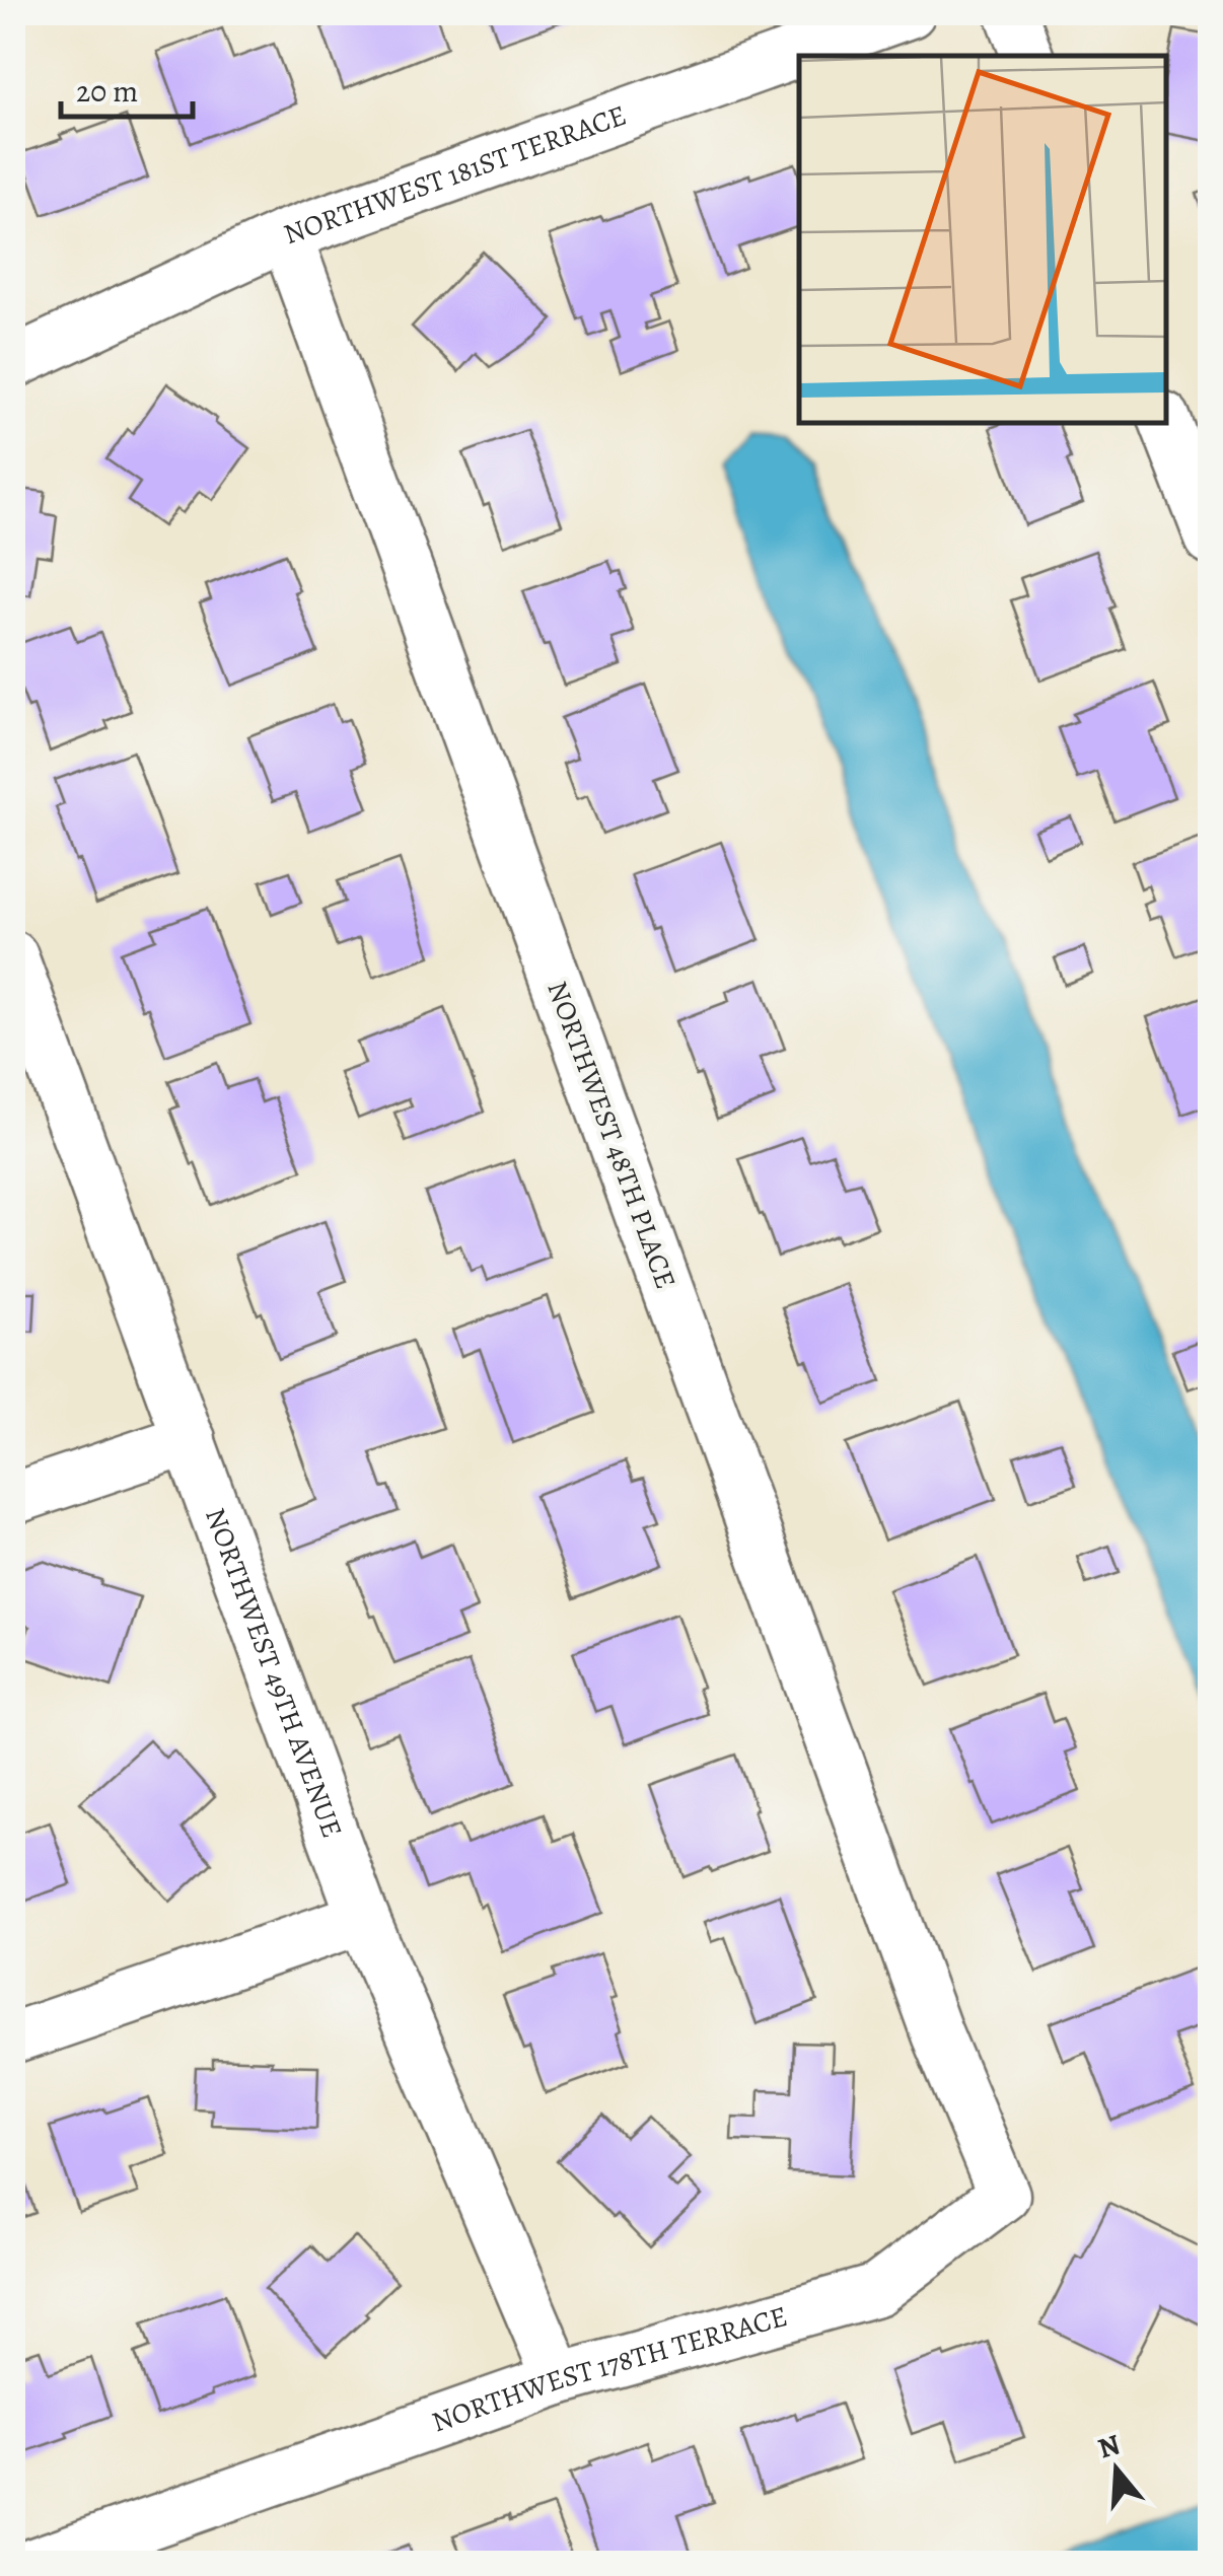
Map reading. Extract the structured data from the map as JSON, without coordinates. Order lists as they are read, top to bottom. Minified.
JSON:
{"streets":{"street":["NORTHWEST 181ST TERRACE","NORTHWEST 48TH PLACE","NORTHWEST 49TH AVENUE","NORTHWEST 178TH TERRACE"]},"crossings":[["NORTHWEST 181ST TERRACE","NORTHWEST 48TH PLACE"],["NORTHWEST 48TH PLACE","NORTHWEST 178TH TERRACE"],["NORTHWEST 49TH AVENUE","NORTHWEST 178TH TERRACE"]],"scale_bar":"20 m","north":"top"}
